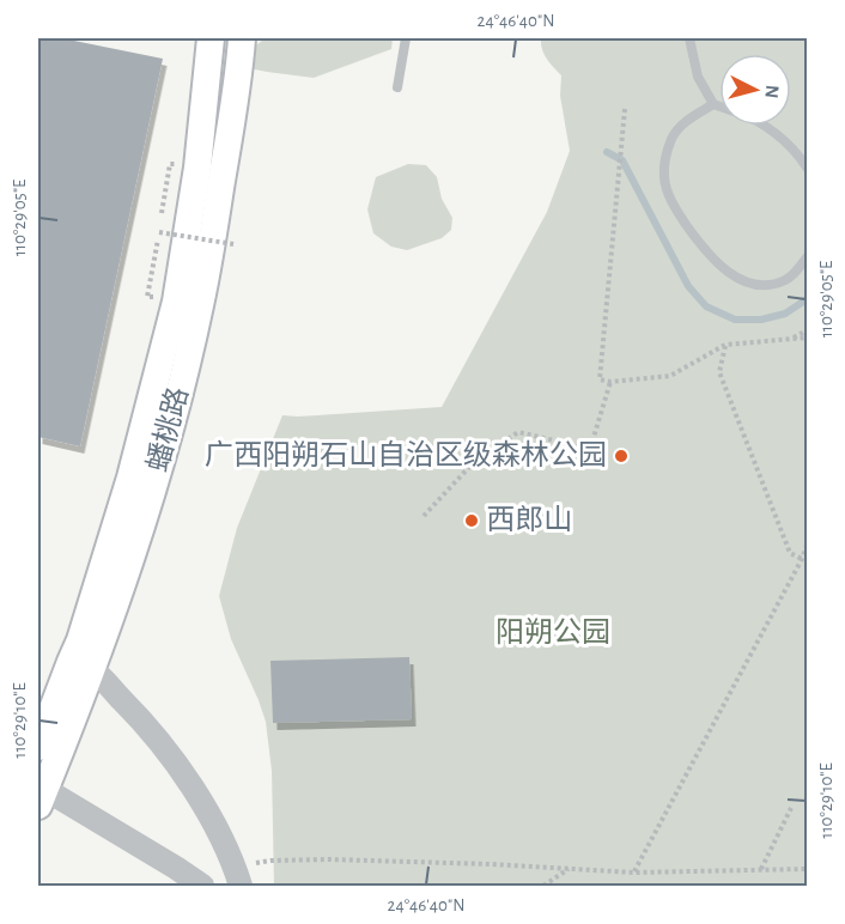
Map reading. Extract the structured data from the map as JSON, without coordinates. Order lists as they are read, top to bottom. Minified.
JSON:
{"streets":{"main road":["蟠桃路"]},"parks":["阳朔公园"],"places":["广西阳朔石山自治区级森林公园","西郎山"],"north":"right","coordinates":["24°46'40\"N","110°29'05\"E","110°29'10\"E"]}
